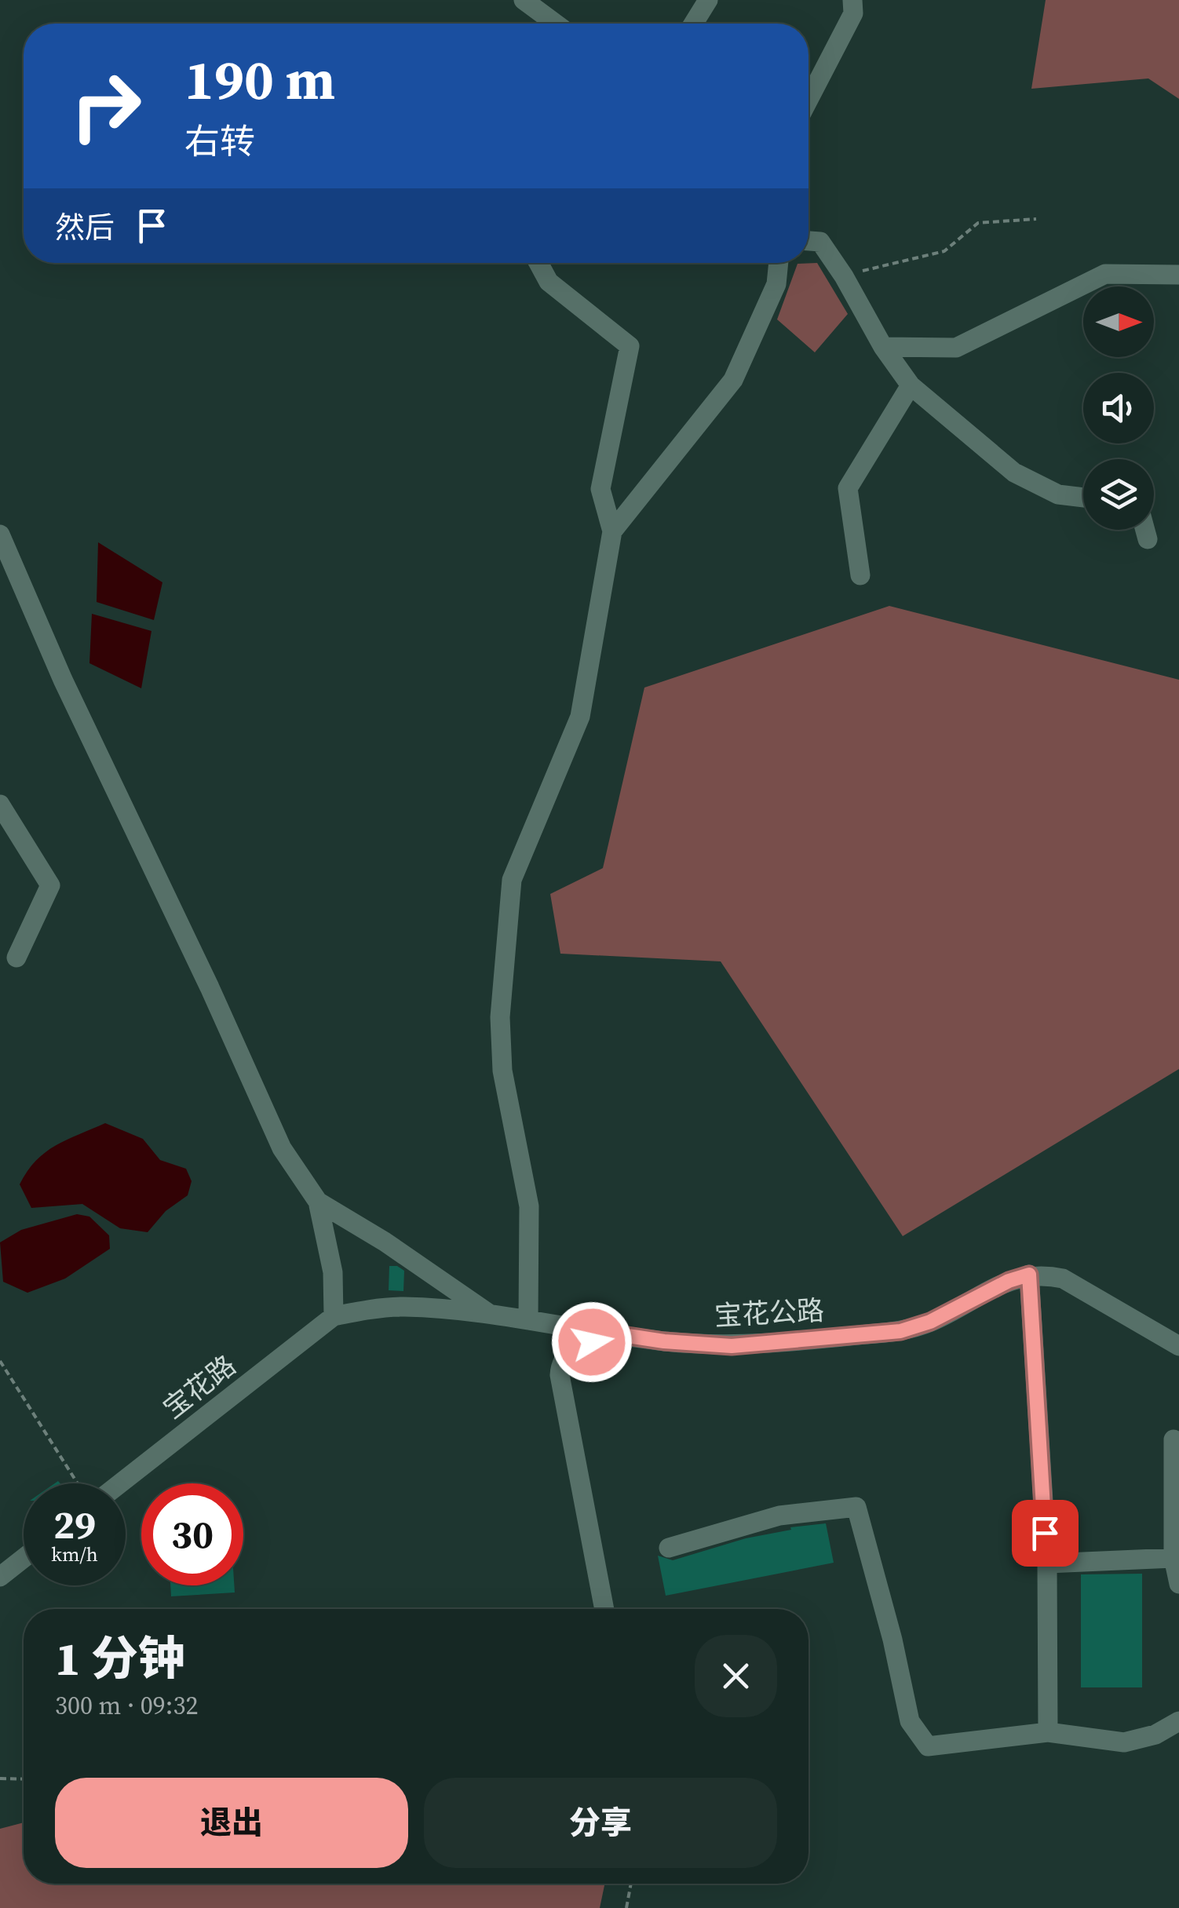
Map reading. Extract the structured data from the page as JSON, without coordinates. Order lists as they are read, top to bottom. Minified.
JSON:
{"streets":{"street":["宝花公路","宝花路"]},"crossings":[["宝花公路","宝花路"]],"north":"right","page":{"turn":["190 m","右转"],"then":"然后","speed":"29 km/h","limit":"30","heading":["1 分钟","300 m · 09:32"],"buttons":["退出","分享"]}}
